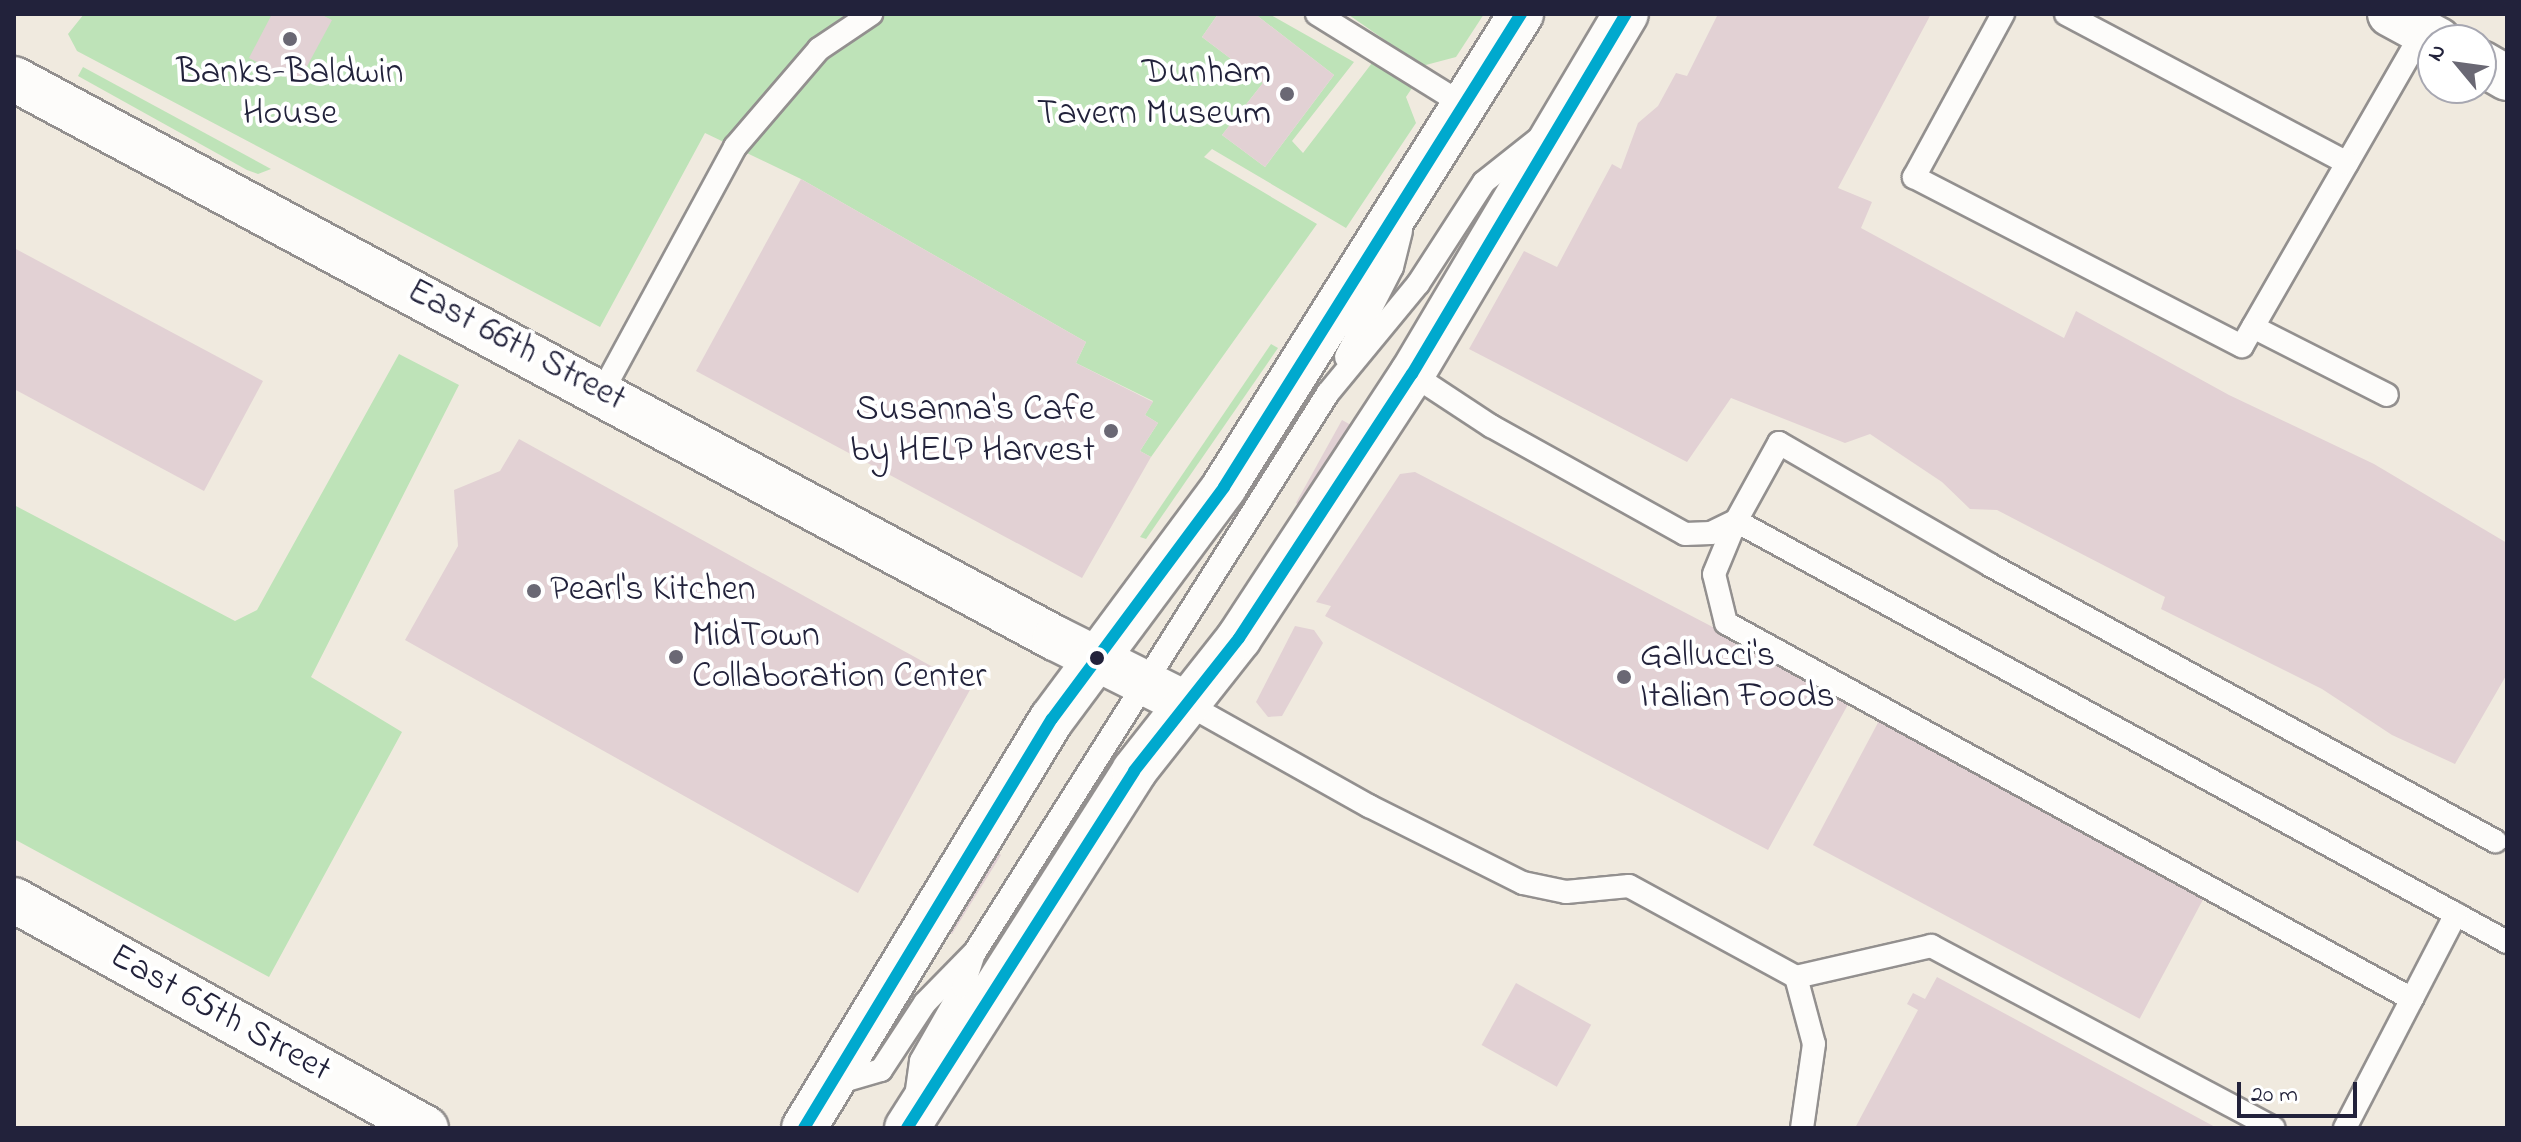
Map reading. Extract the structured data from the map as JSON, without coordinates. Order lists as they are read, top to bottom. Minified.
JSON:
{"streets":{"main road":["East 66th Street","East 65th Street"]},"places":["Banks-Baldwin House","Dunham Tavern Museum","Susanna's Cafe by HELP Harvest","Pearl's Kitchen","MidTown Collaboration Center","Gallucci's Italian Foods"],"scale_bar":"20 m","north":"top left"}
